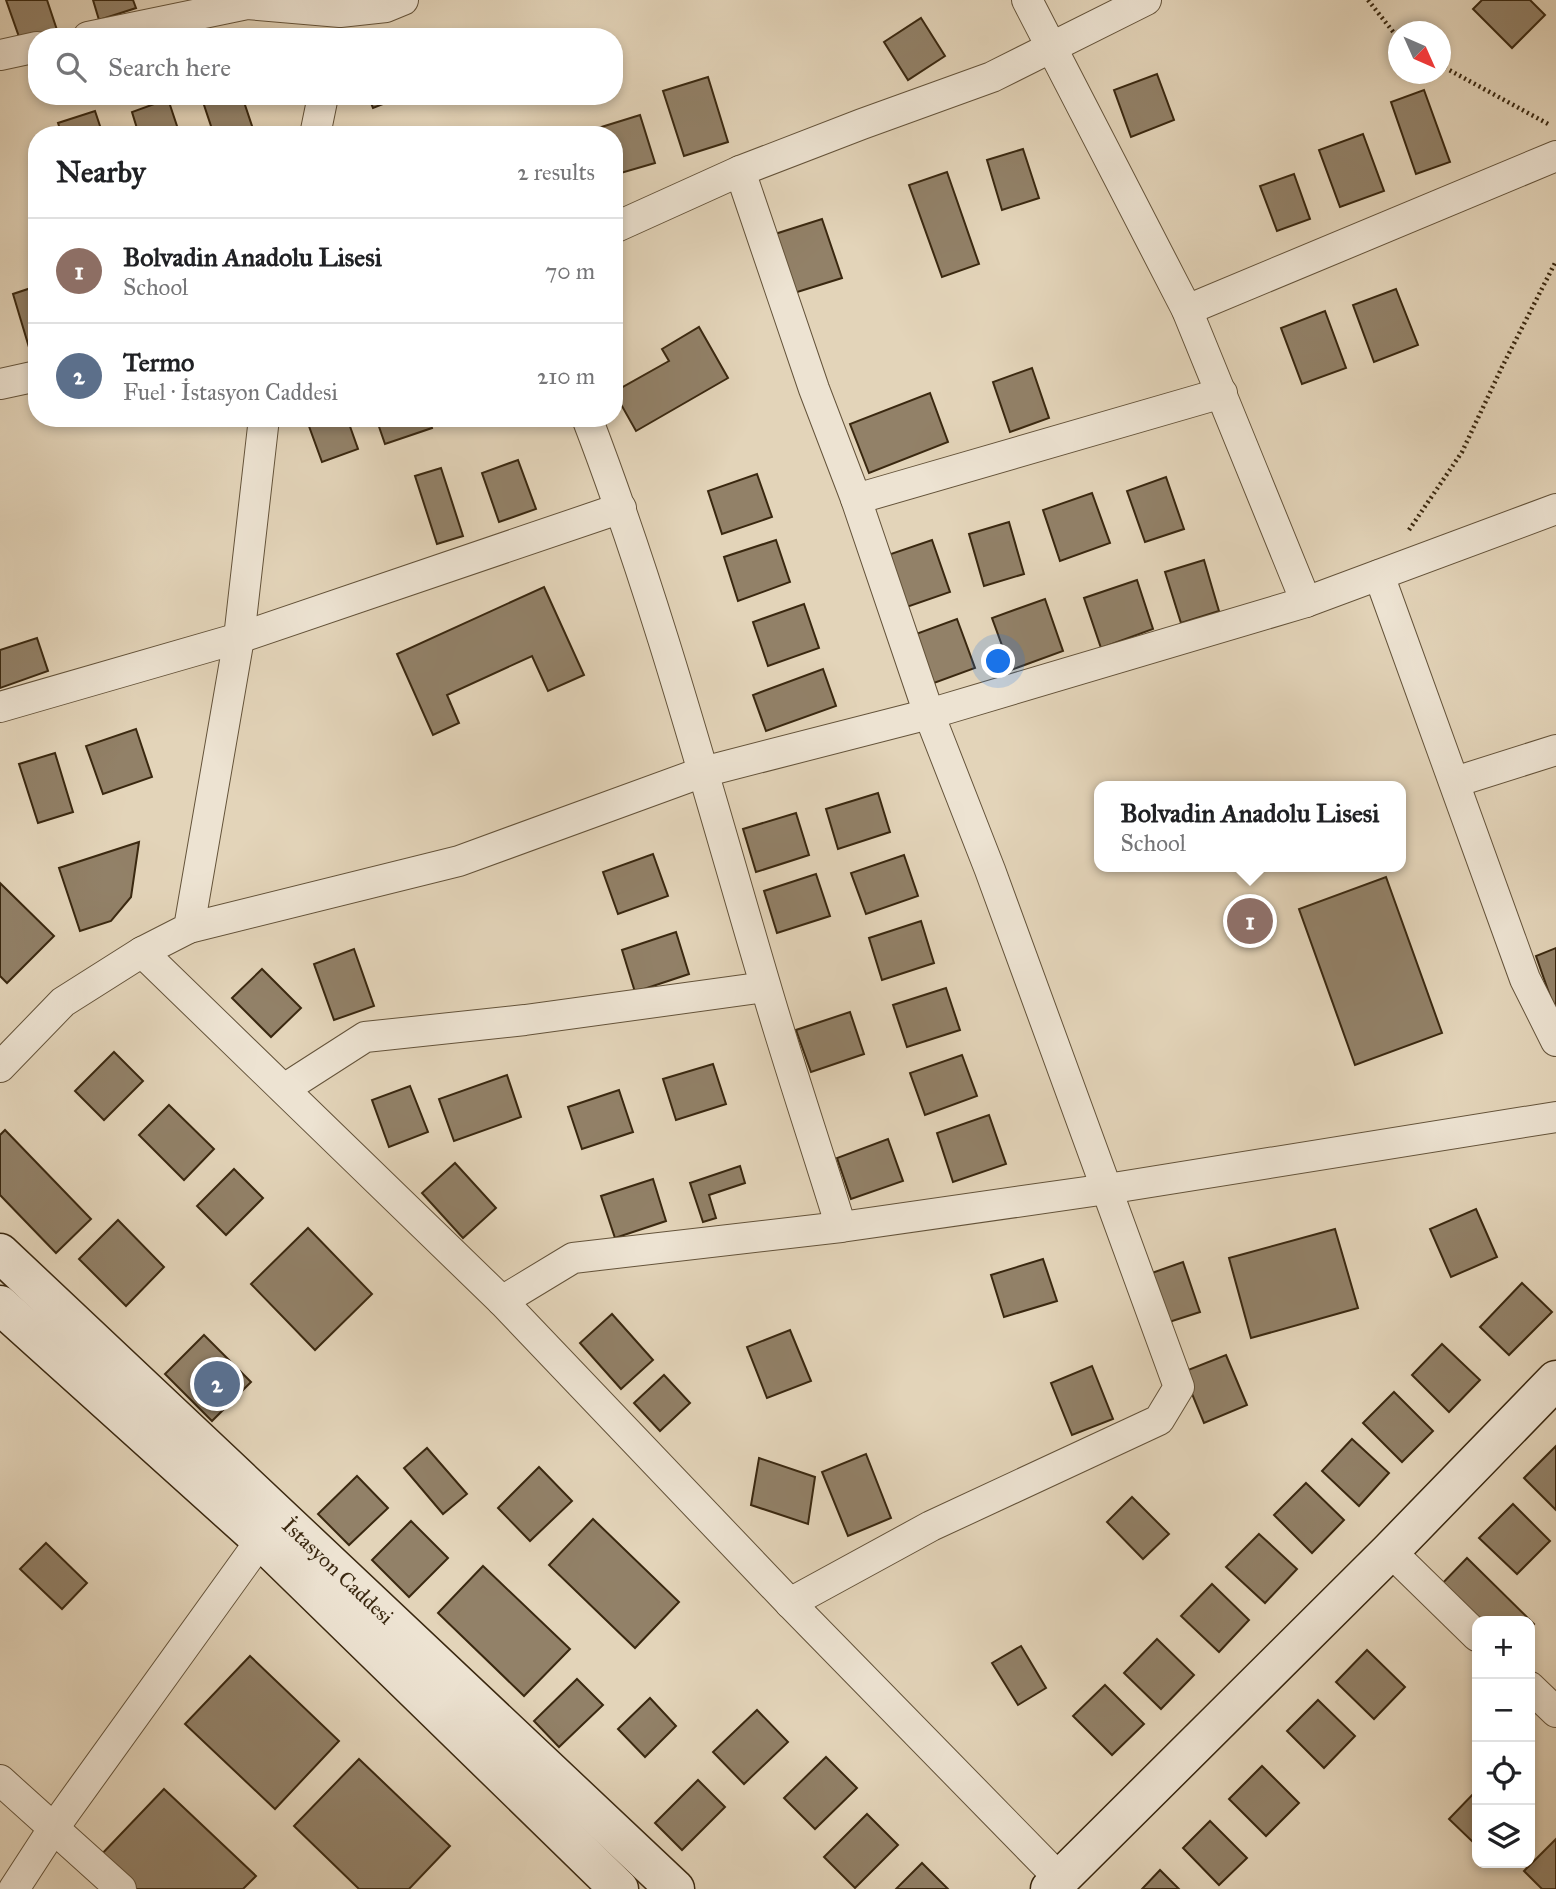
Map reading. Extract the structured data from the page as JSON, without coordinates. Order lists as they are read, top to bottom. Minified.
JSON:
{"streets":{"main road":["İstasyon Caddesi"]},"north":"bottom right","page":{"search":"Search here","heading":["Nearby","2 results"],"list":[{"mark":"1","name":"Bolvadin Anadolu Lisesi","note":"School","value":"70 m"},{"mark":"2","name":"Termo","note":"Fuel · İstasyon Caddesi","value":"210 m"}],"popup":["Bolvadin Anadolu Lisesi","School"],"pins":["1","2"],"map_buttons":["+","−"]}}
